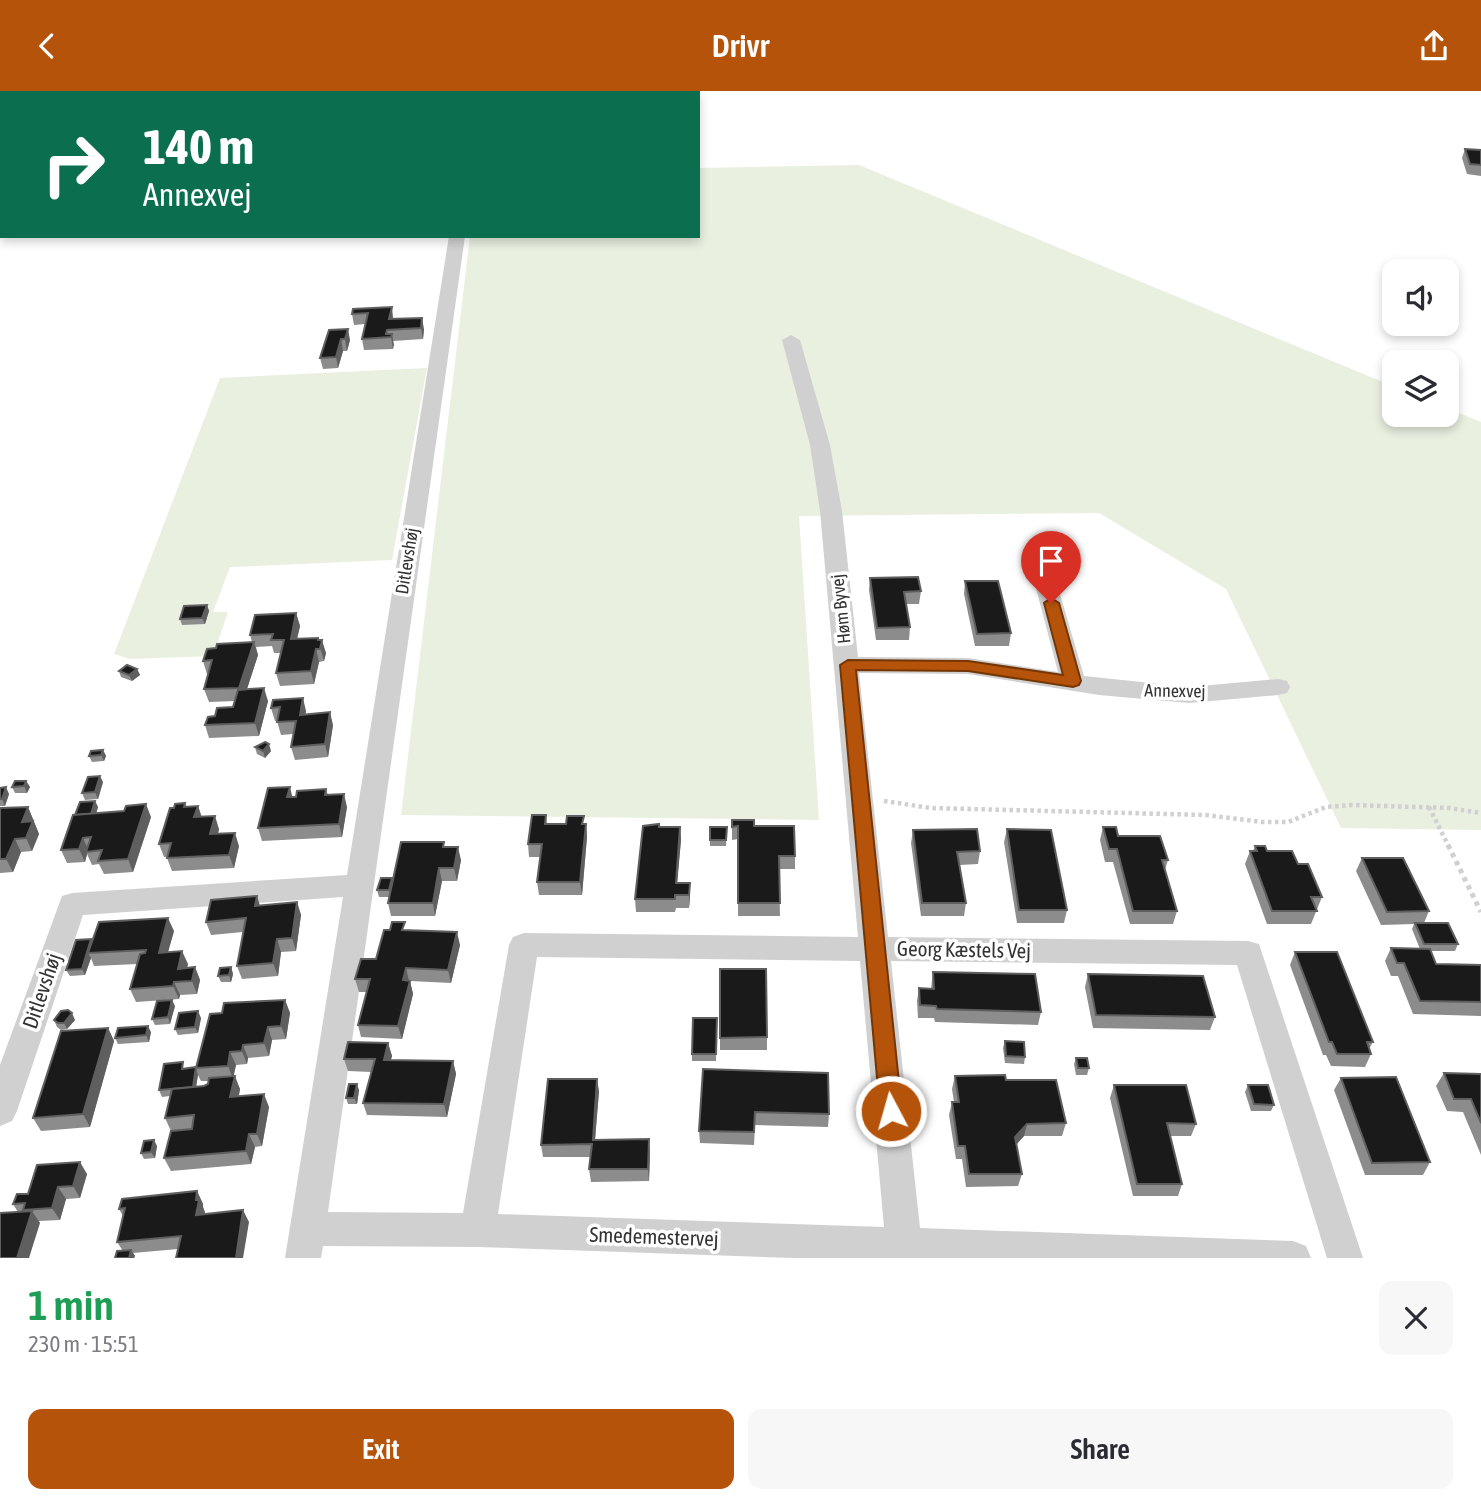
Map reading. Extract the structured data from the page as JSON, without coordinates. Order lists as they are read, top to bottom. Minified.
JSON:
{"streets":{"street":["Ditlevshøj","Høm Byvej","Annexvej","Georg Kæstels Vej","Smedemestervej"]},"crossings":[["Ditlevshøj","Smedemestervej"],["Høm Byvej","Annexvej"],["Høm Byvej","Georg Kæstels Vej"],["Høm Byvej","Smedemestervej"],["Georg Kæstels Vej","Smedemestervej"]],"page":{"header":"Drivr","turn":["140 m","Annexvej"],"heading":["1 min","230 m · 15:51"],"buttons":["Exit","Share"]}}
